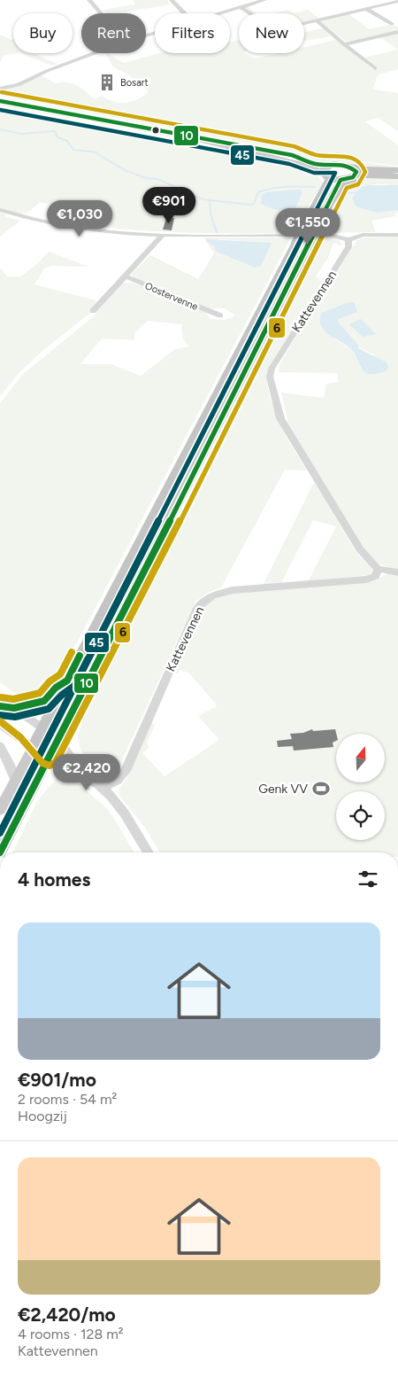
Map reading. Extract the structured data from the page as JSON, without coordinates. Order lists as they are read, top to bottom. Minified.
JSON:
{"streets":{"street":["Oostervenne","Kattevennen"]},"places":{"building":["Bosart"],"sports":["Genk VV"]},"lines":["transit line 6","transit line 10","transit line 45"],"north":"top","page":{"chip":["Buy","Rent","Filters","New"],"price":["€901","€1,030","€1,550","€2,420"],"heading":"4 homes","list":[{"name":"€901/mo","note":"2 rooms · 54 m² · Hoogzij"},{"name":"€2,420/mo","note":"4 rooms · 128 m² · Kattevennen"}]}}
